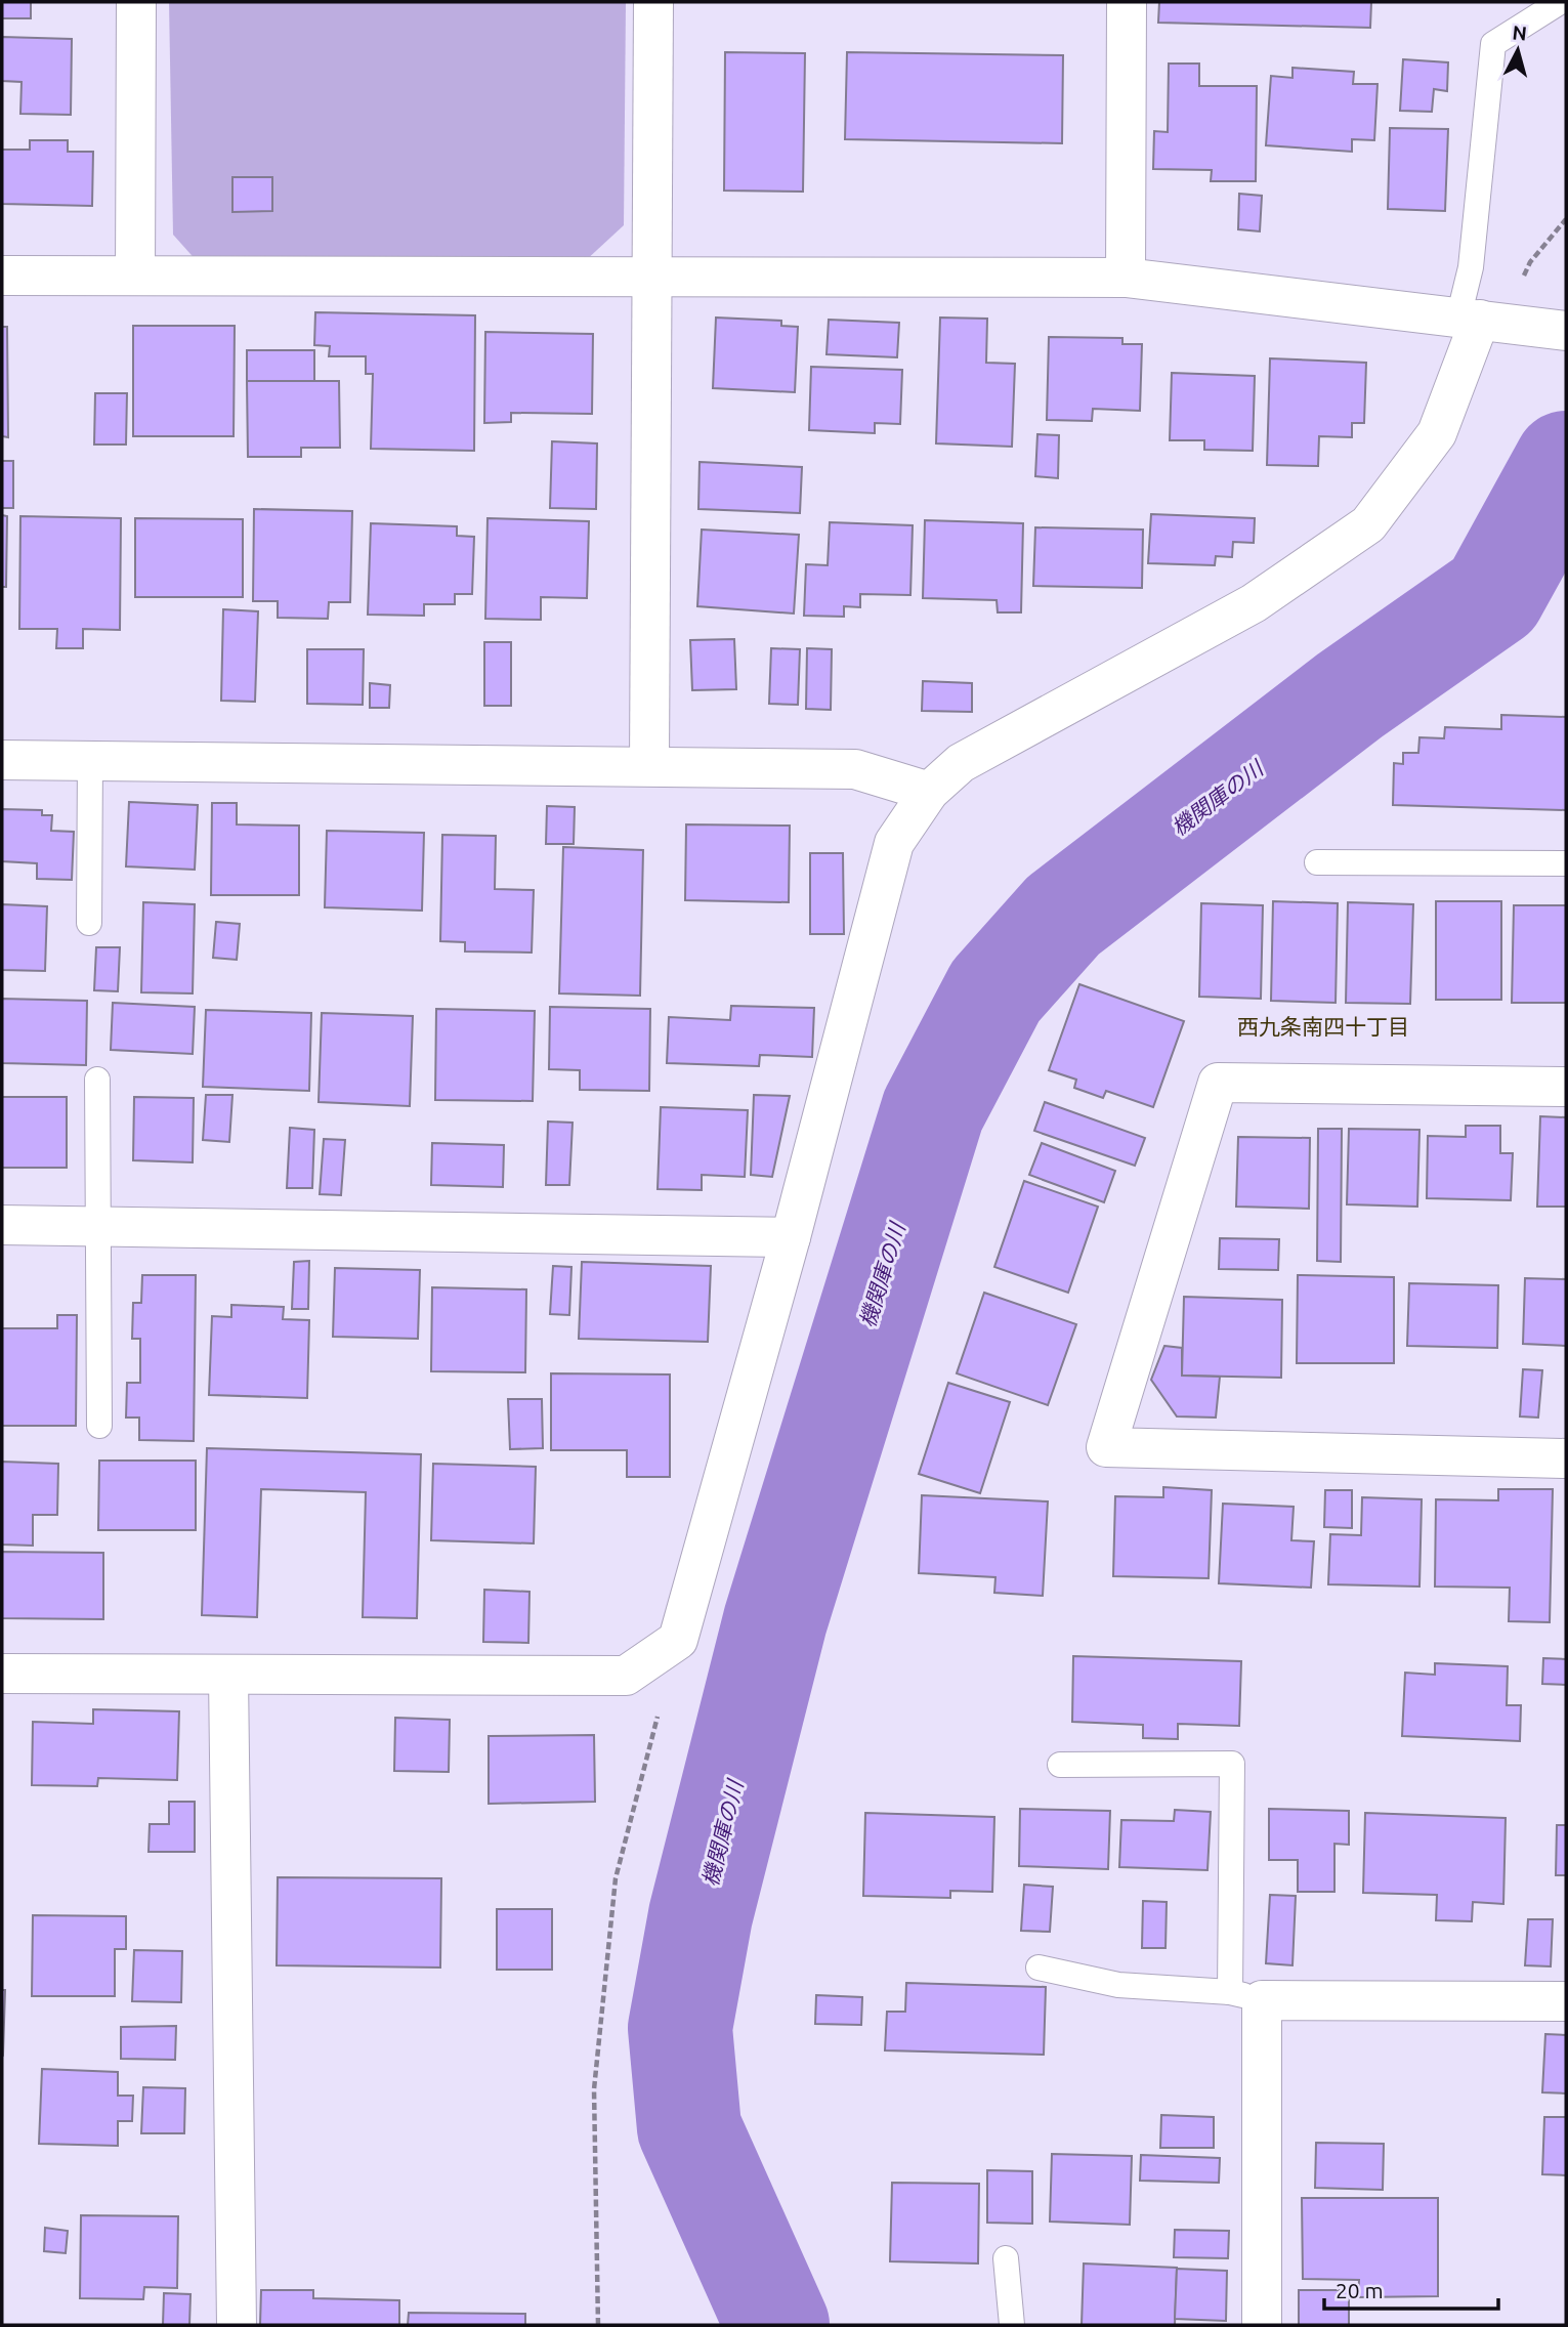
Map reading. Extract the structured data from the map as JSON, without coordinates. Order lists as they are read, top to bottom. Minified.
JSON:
{"districts":["西九条南四十丁目"],"water":["機関庫の川"],"scale_bar":"20 m","north":"top"}
